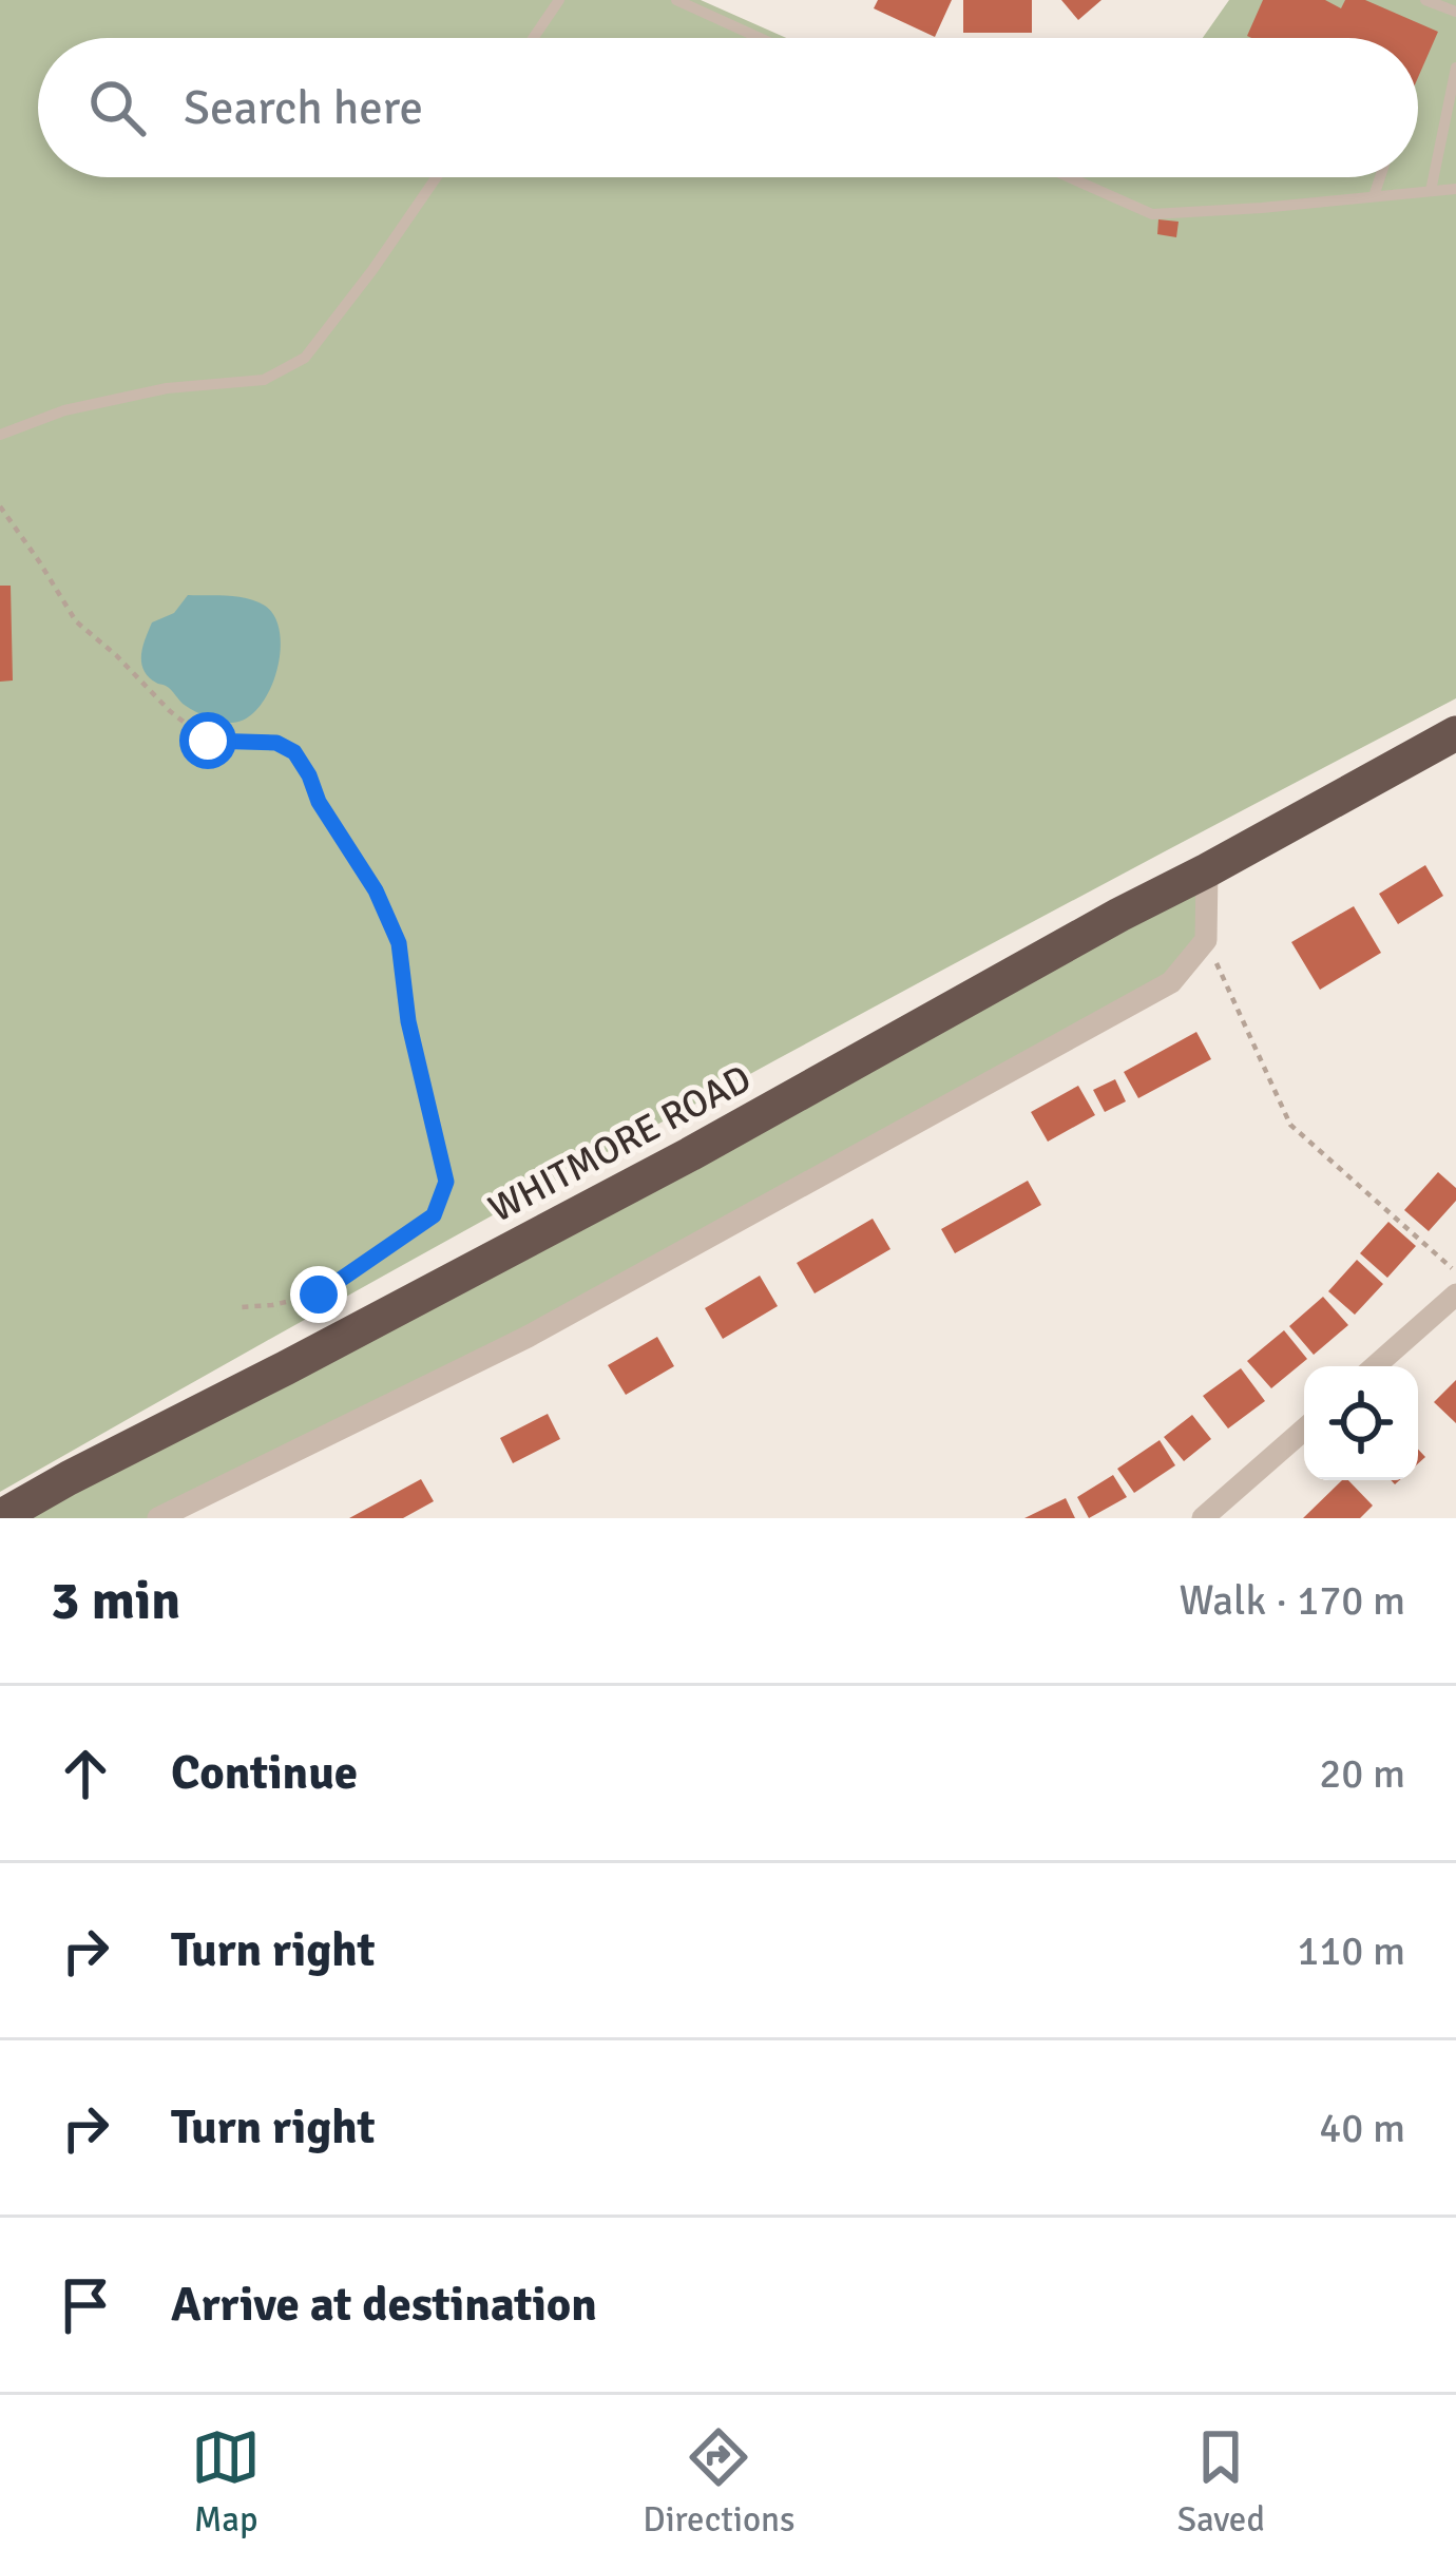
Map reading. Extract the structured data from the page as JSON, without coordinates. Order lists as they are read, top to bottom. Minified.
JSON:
{"streets":{"highway":["WHITMORE ROAD"]},"page":{"search":"Search here","heading":["3 min","Walk · 170 m"],"list":[["Continue","20 m"],["Turn right","110 m"],["Turn right","40 m"],"Arrive at destination"],"nav":["Map","Directions","Saved"]}}
